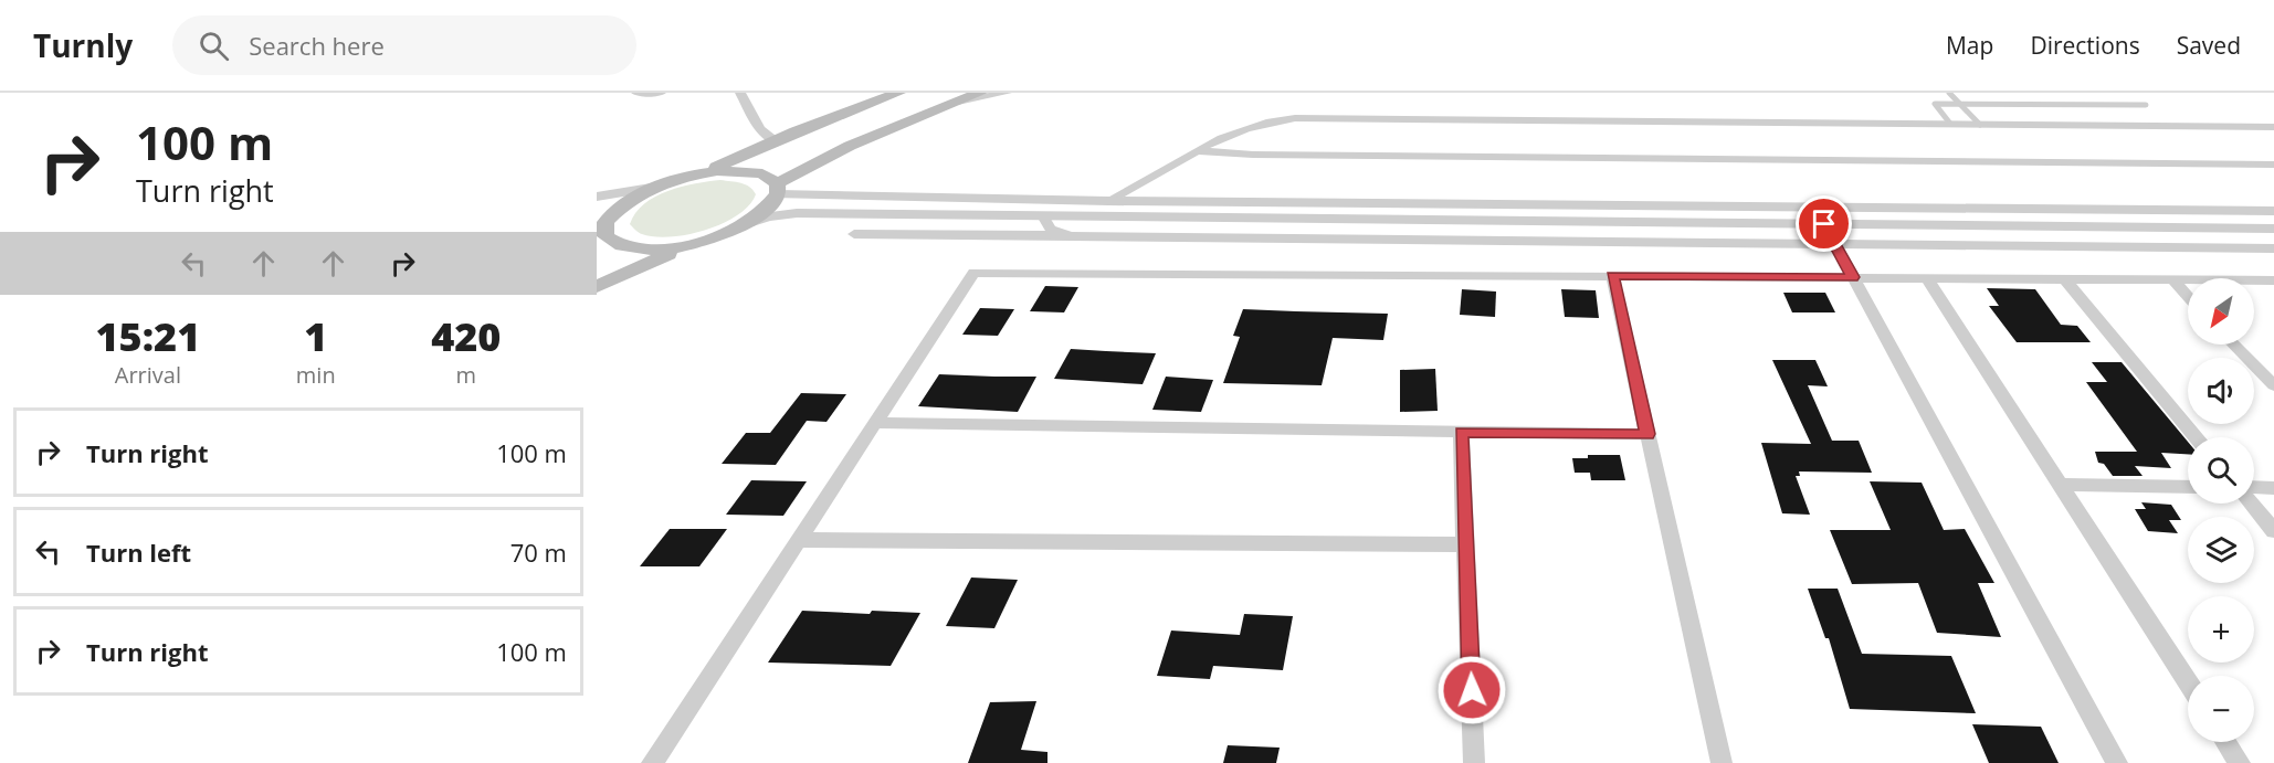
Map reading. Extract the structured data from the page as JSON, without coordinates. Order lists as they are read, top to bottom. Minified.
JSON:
{"north":"bottom left","page":{"header":"Turnly","search":"Search here","nav":["Map","Directions","Saved"],"turn":["100 m","Turn right"],"map_buttons":["+","−"],"eta":["15:21","Arrival","1","min","420","m"],"list":[{"name":"Turn right","value":"100 m"},{"name":"Turn left","value":"70 m"},{"name":"Turn right","value":"100 m"}]}}
